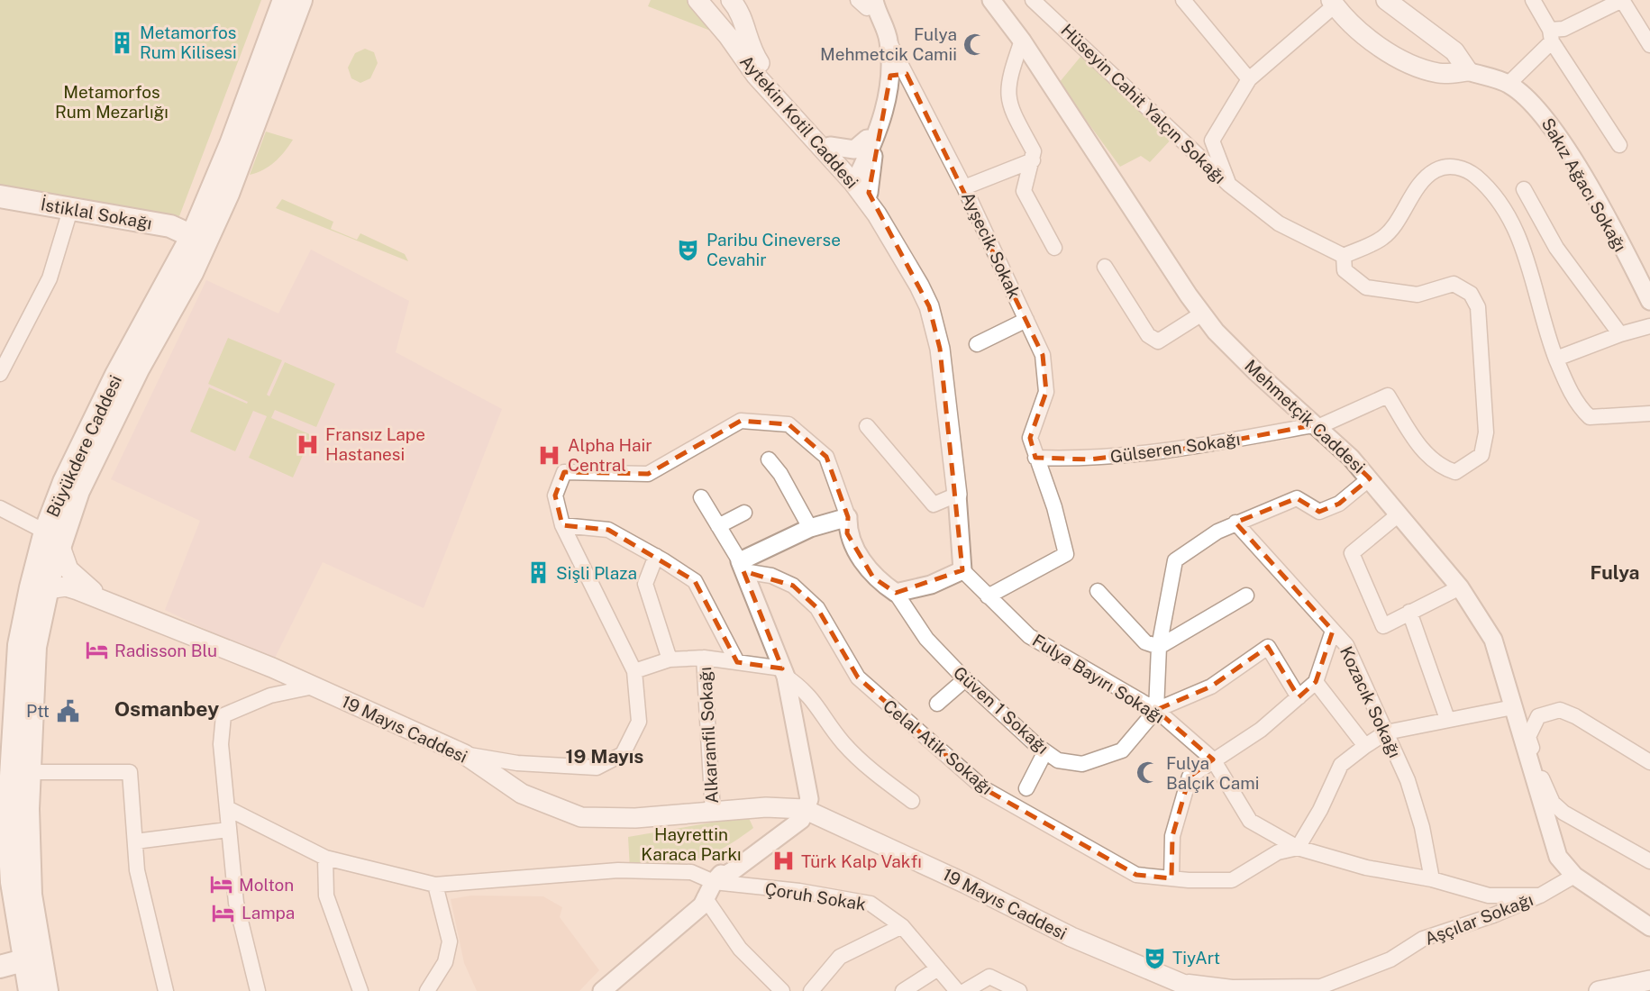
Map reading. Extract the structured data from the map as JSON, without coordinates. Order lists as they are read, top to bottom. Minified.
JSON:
{"streets":{"main road":["Aytekin Kotil Caddesi","İstiklal Sokağı","Büyükdere Caddesi","19 Mayıs Caddesi"],"street":["Hüseyin Cahit Yalçın Sokağı","Sakız Ağacı Sokağı","Ayşecik Sokak","Mehmetçik Caddesi","Gülseren Sokağı","Fulya Bayırı Sokağı","Kozacık Sokağı","Güven 1 Sokağı","Alkaranfil Sokağı","Celal Atik Sokağı","Çoruh Sokak","Aşçılar Sokağı"]},"crossings":[["Hüseyin Cahit Yalçın Sokağı","Gülseren Sokağı"],["İstiklal Sokağı","Büyükdere Caddesi"],["Ayşecik Sokak","Gülseren Sokağı"],["Ayşecik Sokak","Fulya Bayırı Sokağı"],["Mehmetçik Caddesi","Gülseren Sokağı"],["Mehmetçik Caddesi","Aşçılar Sokağı"],["Büyükdere Caddesi","19 Mayıs Caddesi"],["Fulya Bayırı Sokağı","Kozacık Sokağı"],["Fulya Bayırı Sokağı","Güven 1 Sokağı"],["Fulya Bayırı Sokağı","Celal Atik Sokağı"],["Fulya Bayırı Sokağı","Aşçılar Sokağı"],["19 Mayıs Caddesi","Alkaranfil Sokağı"],["19 Mayıs Caddesi","Aşçılar Sokağı"]],"districts":["Fulya","Osmanbey","19 Mayıs"],"parks":["Metamorfos Rum Mezarlığı","Hayrettin Karaca Parkı"],"places":{"building":["Metamorfos Rum Kilisesi","Sişli Plaza"],"mosque":["Fulya Mehmetcik Camii","Fulya Balçık Cami"],"theatre":["Paribu Cineverse Cevahir","TiyArt"],"hospital":["Fransız Lape Hastanesi","Alpha Hair Central","Türk Kalp Vakfı"],"hotel":["Radisson Blu","Molton","Lampa"],"public building":["Ptt"]}}
